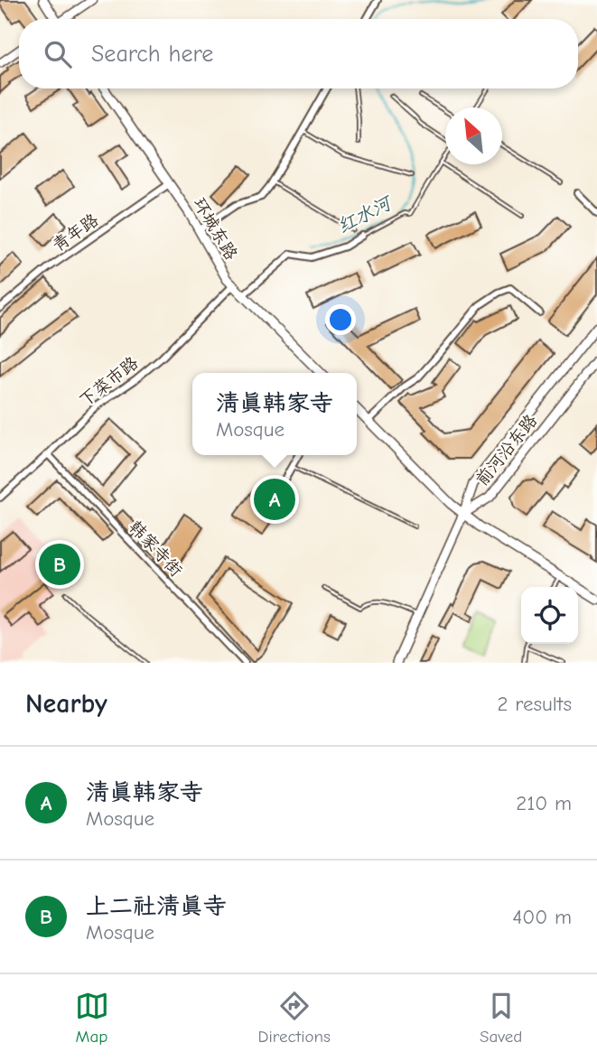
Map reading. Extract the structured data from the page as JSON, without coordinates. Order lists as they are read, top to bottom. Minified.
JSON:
{"streets":{"main road":["环城东路","前河沿东路"],"street":["青年路","下菜市路","韩家寺街"]},"crossings":[["环城东路","青年路"],["环城东路","下菜市路"],["下菜市路","韩家寺街"]],"water":["红水河"],"north":"top left","page":{"search":"Search here","popup":["清真韩家寺","Mosque"],"pins":["A","B"],"heading":["Nearby","2 results"],"list":[{"mark":"A","name":"清真韩家寺","note":"Mosque","value":"210 m"},{"mark":"B","name":"上二社清真寺","note":"Mosque","value":"400 m"}],"nav":["Map","Directions","Saved"]}}
